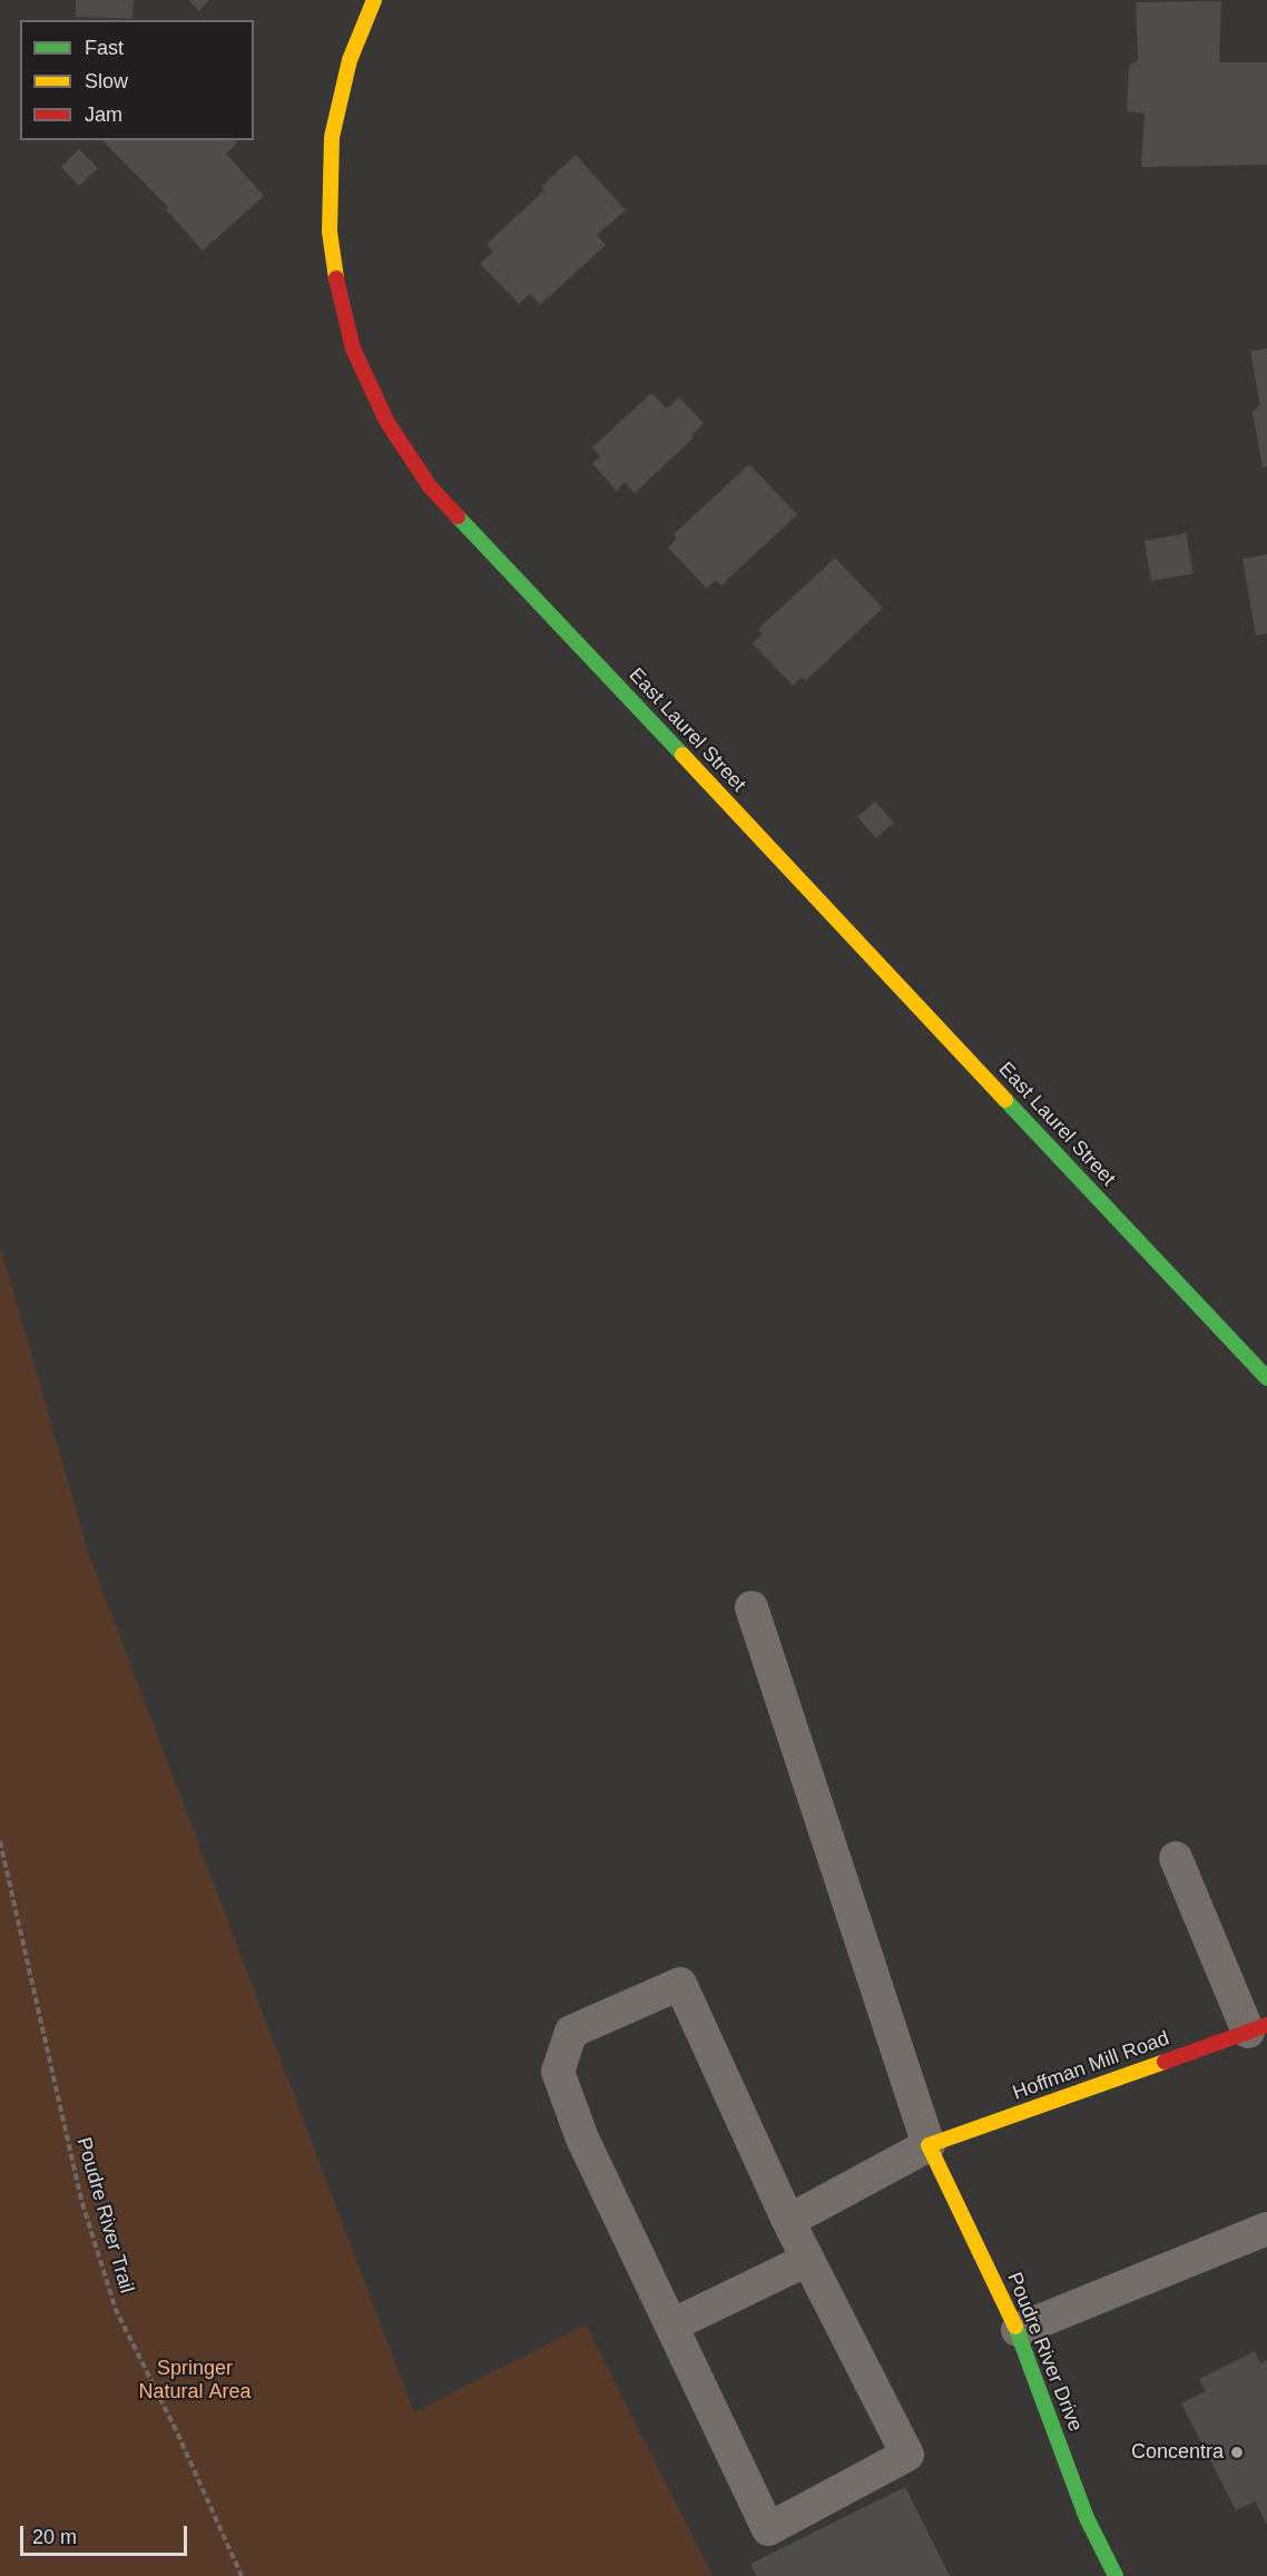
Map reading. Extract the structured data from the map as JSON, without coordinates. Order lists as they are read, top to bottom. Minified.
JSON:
{"streets":{"street":["East Laurel Street","Hoffman Mill Road","Poudre River Drive"],"path":["Poudre River Trail"]},"crossings":[["Hoffman Mill Road","Poudre River Drive"]],"parks":["Springer Natural Area"],"places":["Concentra"],"legend":["Fast","Slow","Jam"],"scale_bar":"20 m"}
